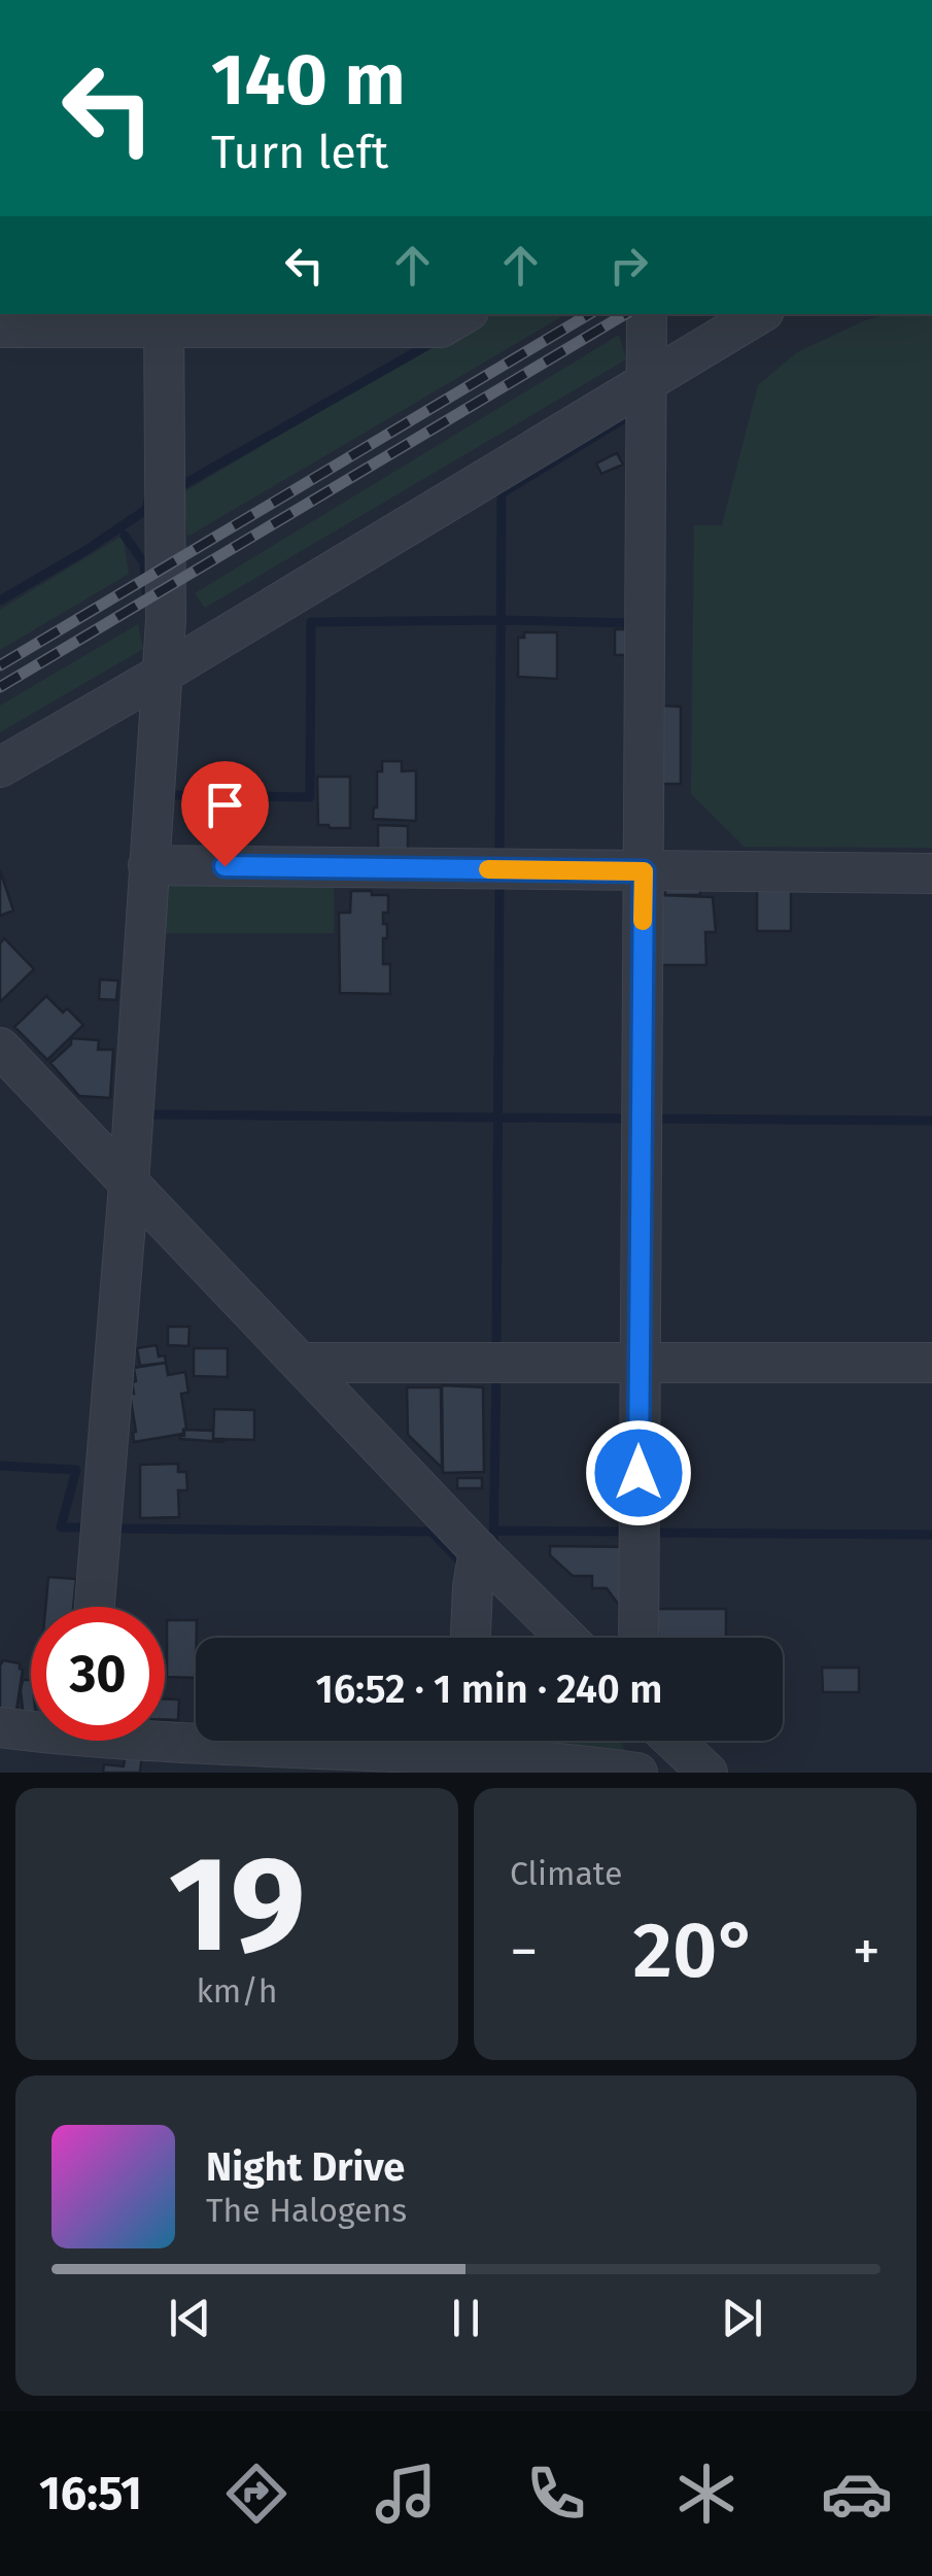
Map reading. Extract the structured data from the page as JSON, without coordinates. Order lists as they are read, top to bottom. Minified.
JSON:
{"page":{"turn":["140 m","Turn left"],"limit":"30","trip":"16:52 · 1 min · 240 m","tile":[["19","km/h"],"Climate"],"heat":["−","20°","+"],"song":["Night Drive","The Halogens"],"tabs":"16:51"}}
